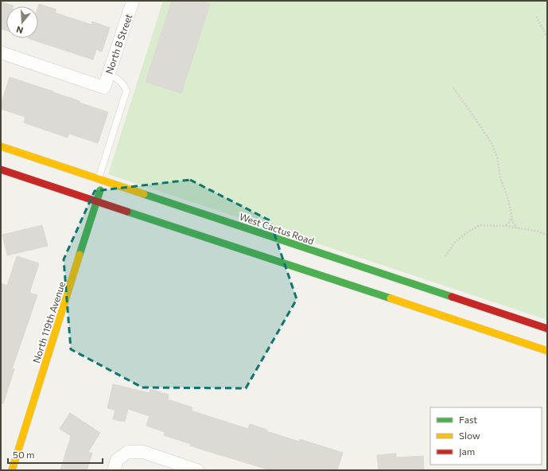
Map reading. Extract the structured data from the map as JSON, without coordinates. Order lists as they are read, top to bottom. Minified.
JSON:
{"streets":{"street":["North B Street","West Cactus Road","North 119th Avenue"]},"crossings":[["West Cactus Road","North 119th Avenue"]],"legend":["Fast","Slow","Jam"],"scale_bar":"50 m","north":"bottom"}
